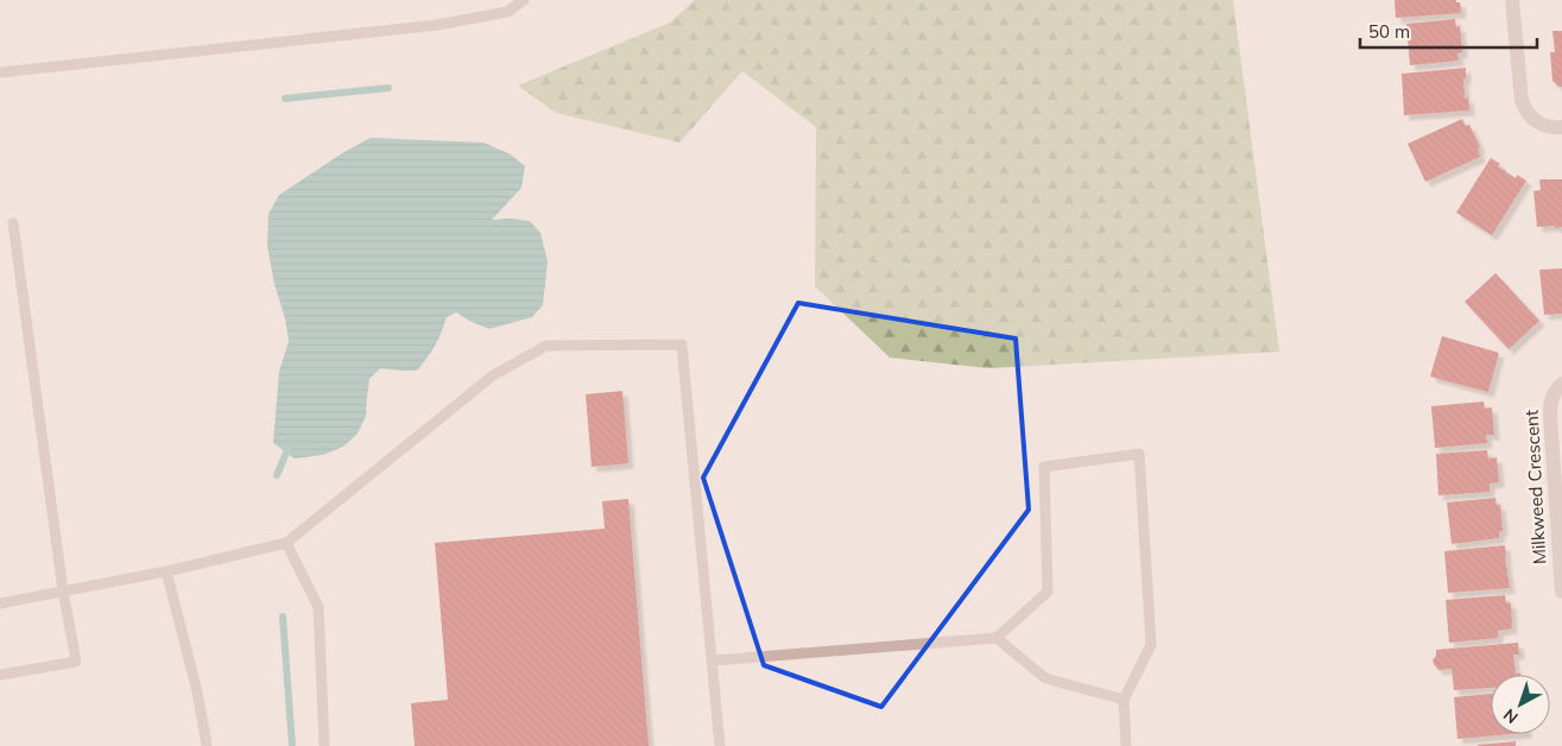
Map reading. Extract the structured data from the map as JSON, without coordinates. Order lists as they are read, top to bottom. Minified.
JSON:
{"streets":{"street":["Milkweed Crescent"]},"scale_bar":"50 m","north":"bottom left"}
